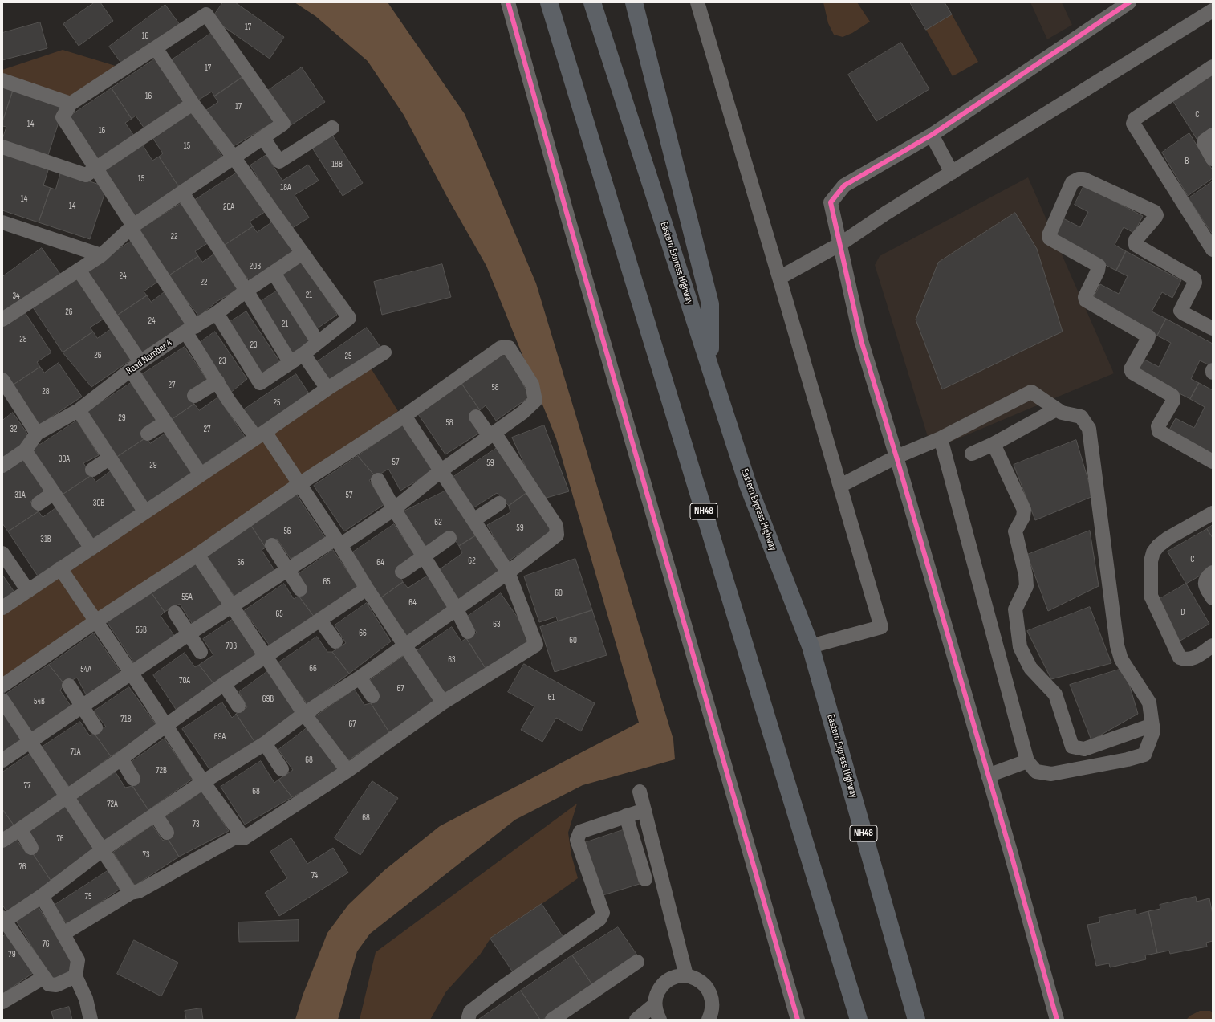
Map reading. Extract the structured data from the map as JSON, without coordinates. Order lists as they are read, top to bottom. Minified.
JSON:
{"streets":{"highway":["Eastern Express Highway","NH48"],"street":["Road Number 4"]},"house_numbers":["17","16","17","16","17","C","14","16","15","B","18B","15","18A","14","14","20A","22","20B","24","22","21","34","26","24","21","28","23","26","25","23","27","58","28","25","29","58","32","27","30A","57","59","29","31A","57","30B","62","59","56","31B","C","62","56","64","65","60","55A","64","D","65","63","55B","66","60","70B","63","66","54A","70A","67","61","69B","54B","71B","67","69A","71A","68","72B","77","68","72A","68","73","76","73","76","74","75","76","79"]}
